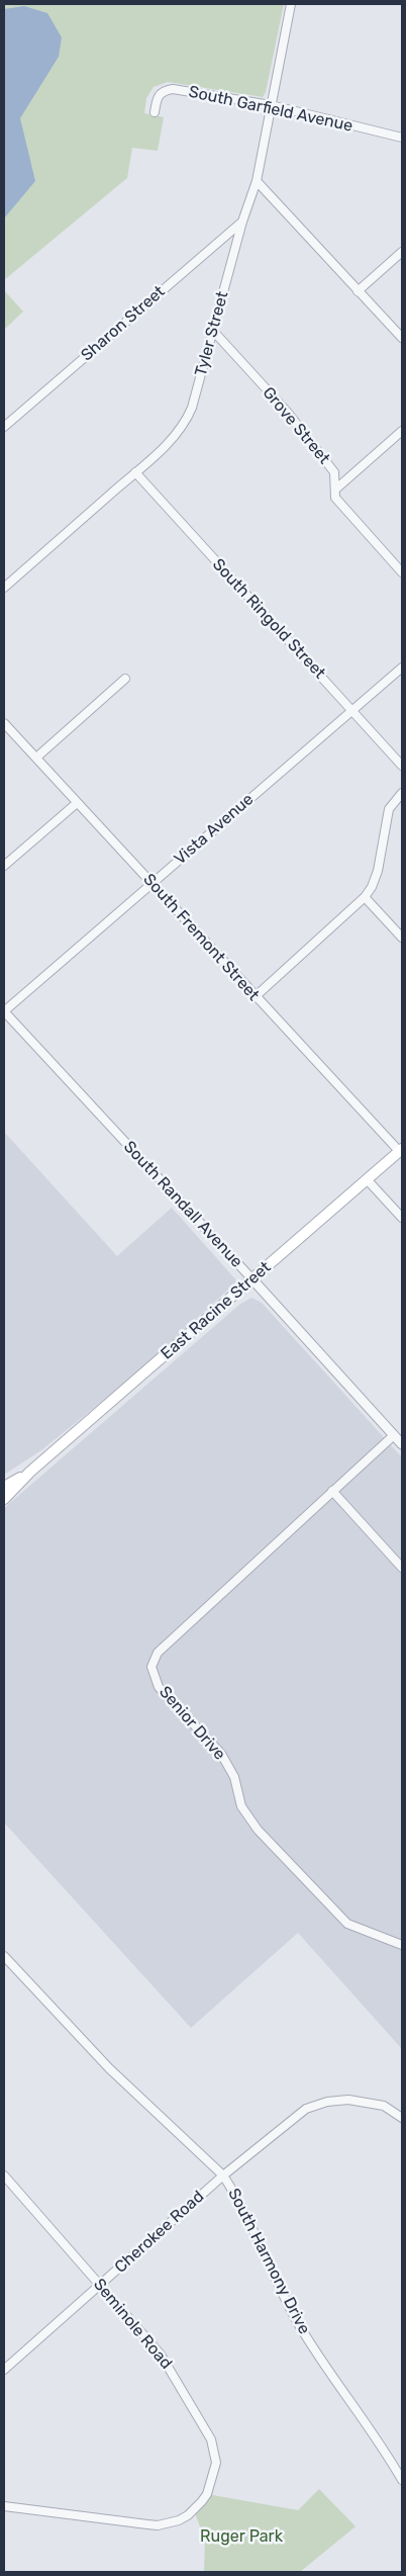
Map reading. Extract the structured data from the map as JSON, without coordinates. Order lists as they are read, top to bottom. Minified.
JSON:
{"streets":{"main road":["East Racine Street"],"street":["South Garfield Avenue","Sharon Street","Tyler Street","Grove Street","South Ringold Street","Vista Avenue","South Fremont Street","South Randall Avenue","Senior Drive","Cherokee Road","South Harmony Drive","Seminole Road"]},"crossings":[["South Garfield Avenue","Tyler Street"],["Sharon Street","Tyler Street"],["Tyler Street","Grove Street"],["Tyler Street","South Ringold Street"],["South Ringold Street","Vista Avenue"],["Vista Avenue","South Fremont Street"],["Vista Avenue","South Randall Avenue"],["South Fremont Street","East Racine Street"],["South Randall Avenue","East Racine Street"],["South Randall Avenue","Senior Drive"],["Cherokee Road","South Harmony Drive"],["Cherokee Road","Seminole Road"]],"parks":["Ruger Park"]}
